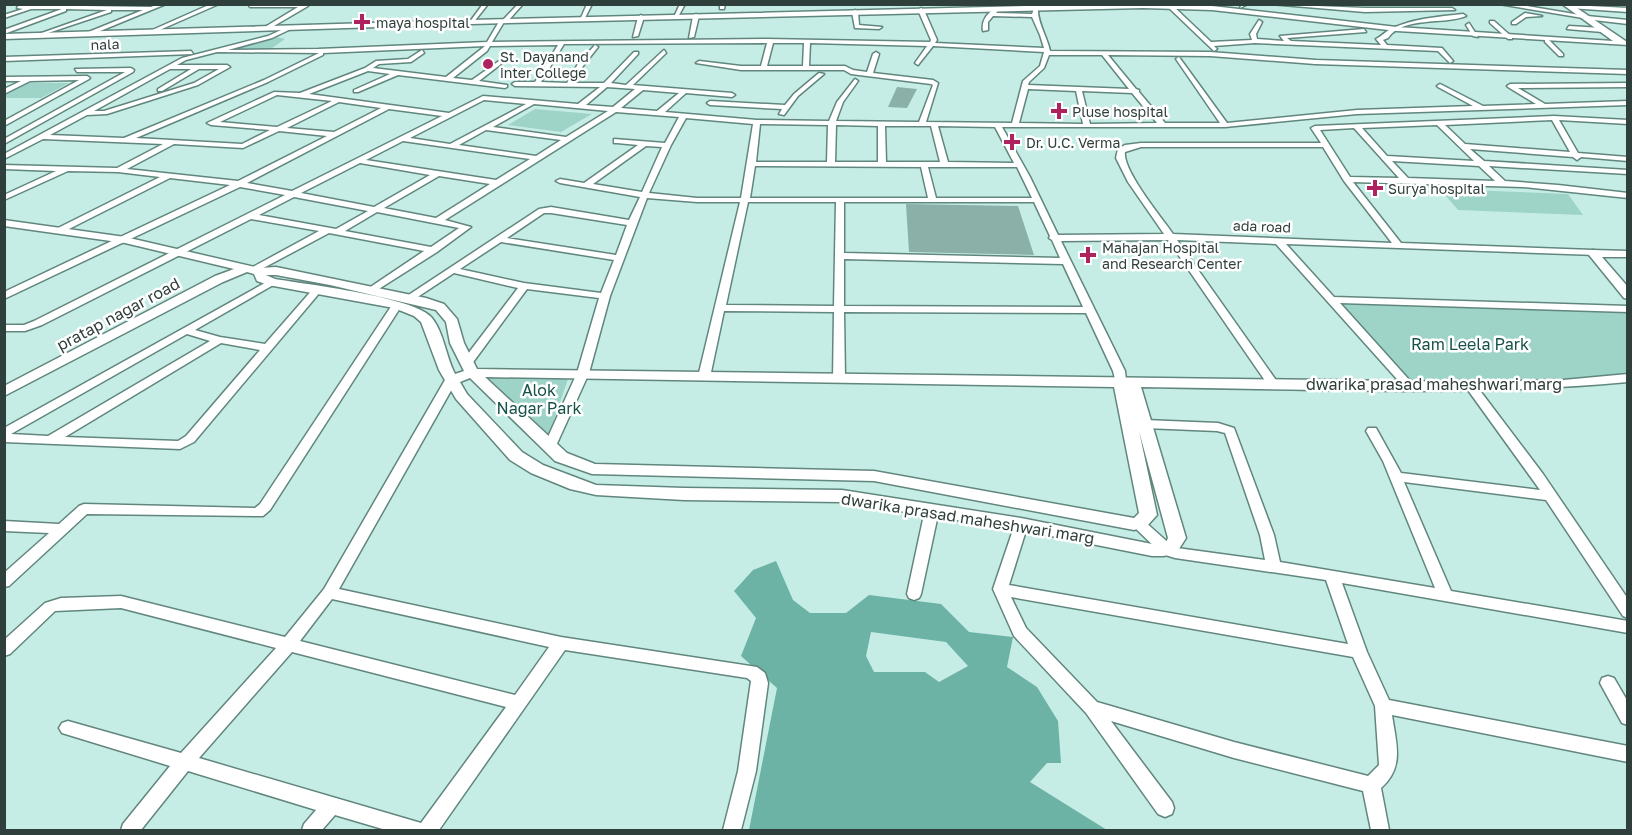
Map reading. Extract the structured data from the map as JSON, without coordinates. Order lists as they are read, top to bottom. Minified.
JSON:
{"streets":{"street":["nala","ada road","pratap nagar road","dwarika prasad maheshwari marg"]},"crossings":[["pratap nagar road","dwarika prasad maheshwari marg"]],"parks":["Ram Leela Park","Alok Nagar Park"],"places":{"health":["maya hospital","Pluse hospital","Dr. U.C. Verma","Surya hospital","Mahajan Hospital and Research Center"],"other":["St. Dayanand inter College"]}}
